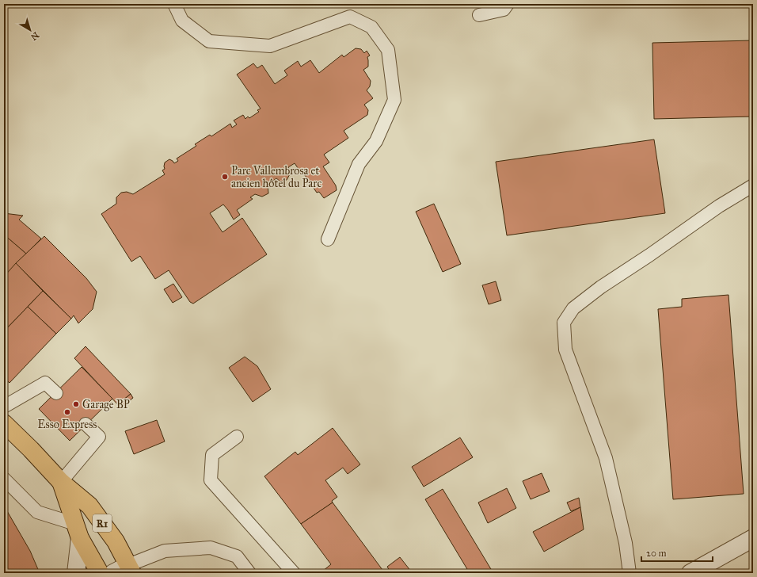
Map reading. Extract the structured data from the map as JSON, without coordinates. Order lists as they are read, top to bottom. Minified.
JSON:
{"streets":{"highway":["R1"]},"places":["Parc Vallembrosa et ancien hôtel du Parc","Garage BP","Esso Express"],"scale_bar":"20 m","north":"bottom right"}
